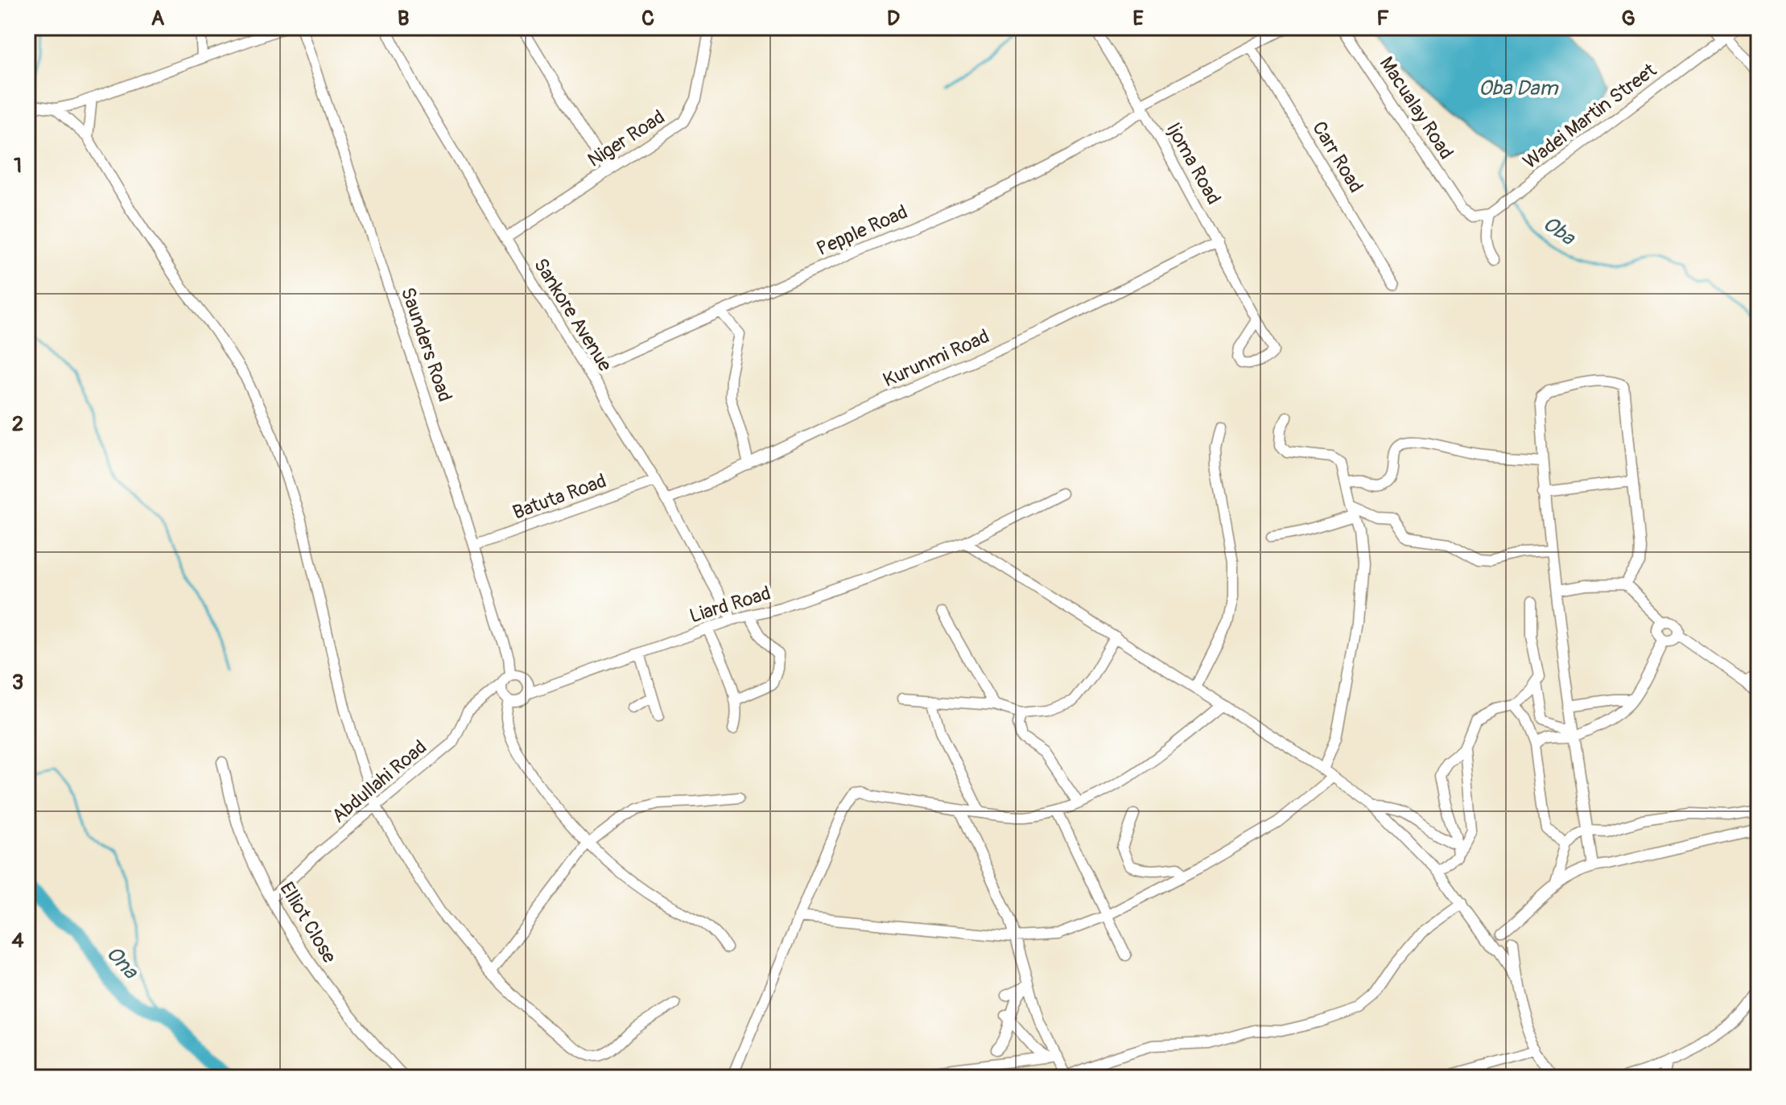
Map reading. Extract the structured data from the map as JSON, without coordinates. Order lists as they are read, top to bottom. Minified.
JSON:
{"streets":{"street":["Macualay Road","Wadei Martin Street","Niger Road","Carr Road","Ijoma Road","Pepple Road","Sankore Avenue","Saunders Road","Kurunmi Road","Batuta Road","Liard Road","Abdullahi Road","Elliot Close"]},"crossings":[["Macualay Road","Wadei Martin Street"],["Niger Road","Sankore Avenue"],["Carr Road","Pepple Road"],["Ijoma Road","Pepple Road"],["Ijoma Road","Kurunmi Road"],["Pepple Road","Sankore Avenue"],["Sankore Avenue","Kurunmi Road"],["Sankore Avenue","Batuta Road"],["Sankore Avenue","Liard Road"],["Saunders Road","Batuta Road"],["Saunders Road","Liard Road"],["Saunders Road","Abdullahi Road"],["Liard Road","Abdullahi Road"],["Abdullahi Road","Elliot Close"]],"water":["Oba Dam","Oba","Ona"],"grid":{"columns":["A","B","C","D","E","F","G"],"rows":["1","2","3","4"]}}
